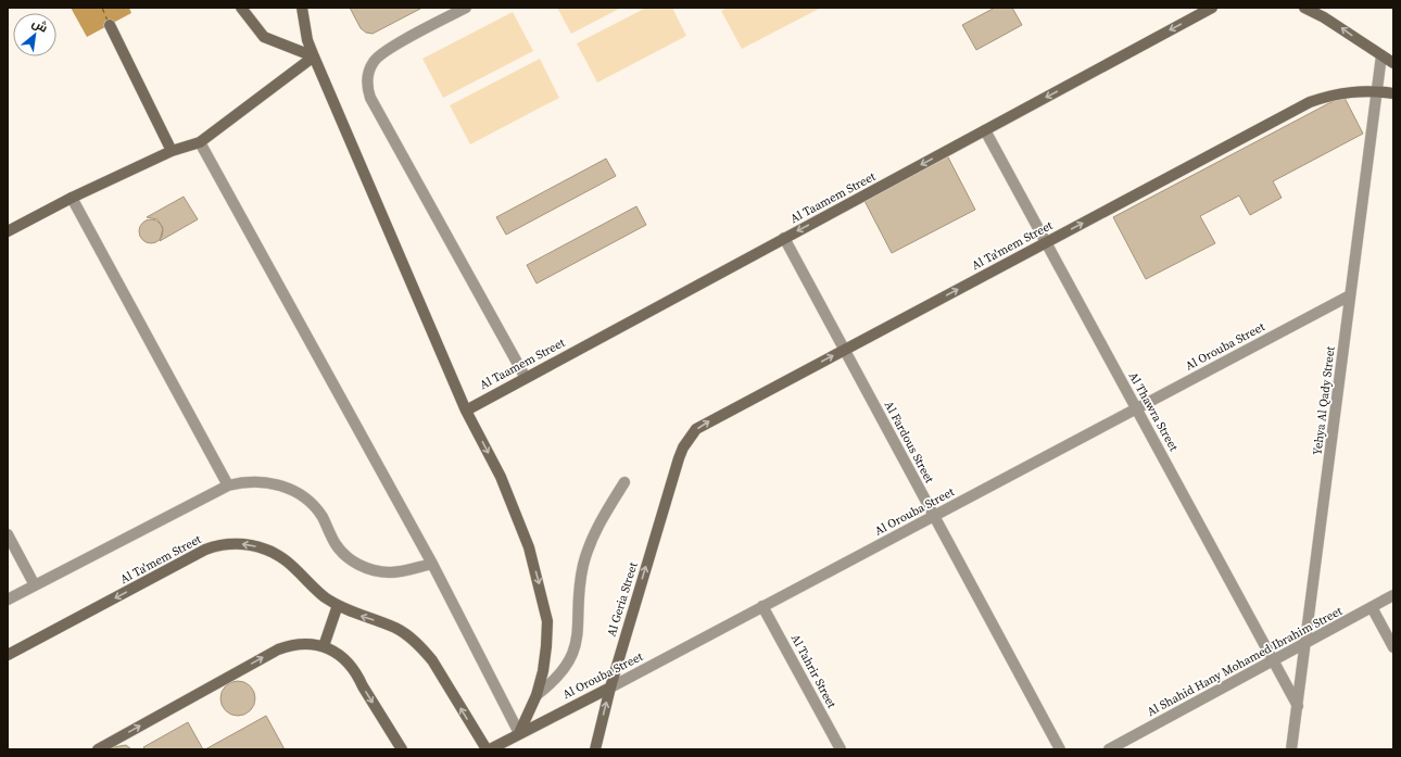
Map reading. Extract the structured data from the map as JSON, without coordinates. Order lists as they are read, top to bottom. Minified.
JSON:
{"streets":{"street":["Al Taamem Street","Al Ta'mem Street","Al Orouba Street","Yehya Al Qady Street","Al Thawra Street","Al Fardous Street","Al Geria Street","Al Shahid Hany Mohamed Ibrahim Street","Al Tahrir Street"]},"crossings":[["Al Taamem Street","Al Thawra Street"],["Al Taamem Street","Al Fardous Street"],["Al Ta'mem Street","Yehya Al Qady Street"],["Al Ta'mem Street","Al Thawra Street"],["Al Ta'mem Street","Al Fardous Street"],["Al Ta'mem Street","Al Geria Street"],["Al Orouba Street","Yehya Al Qady Street"],["Al Orouba Street","Al Thawra Street"],["Al Orouba Street","Al Fardous Street"],["Al Orouba Street","Al Geria Street"],["Al Orouba Street","Al Tahrir Street"],["Yehya Al Qady Street","Al Thawra Street"],["Yehya Al Qady Street","Al Shahid Hany Mohamed Ibrahim Street"],["Al Thawra Street","Al Shahid Hany Mohamed Ibrahim Street"]],"one_way":["Al Taamem Street"],"north":"top right"}
